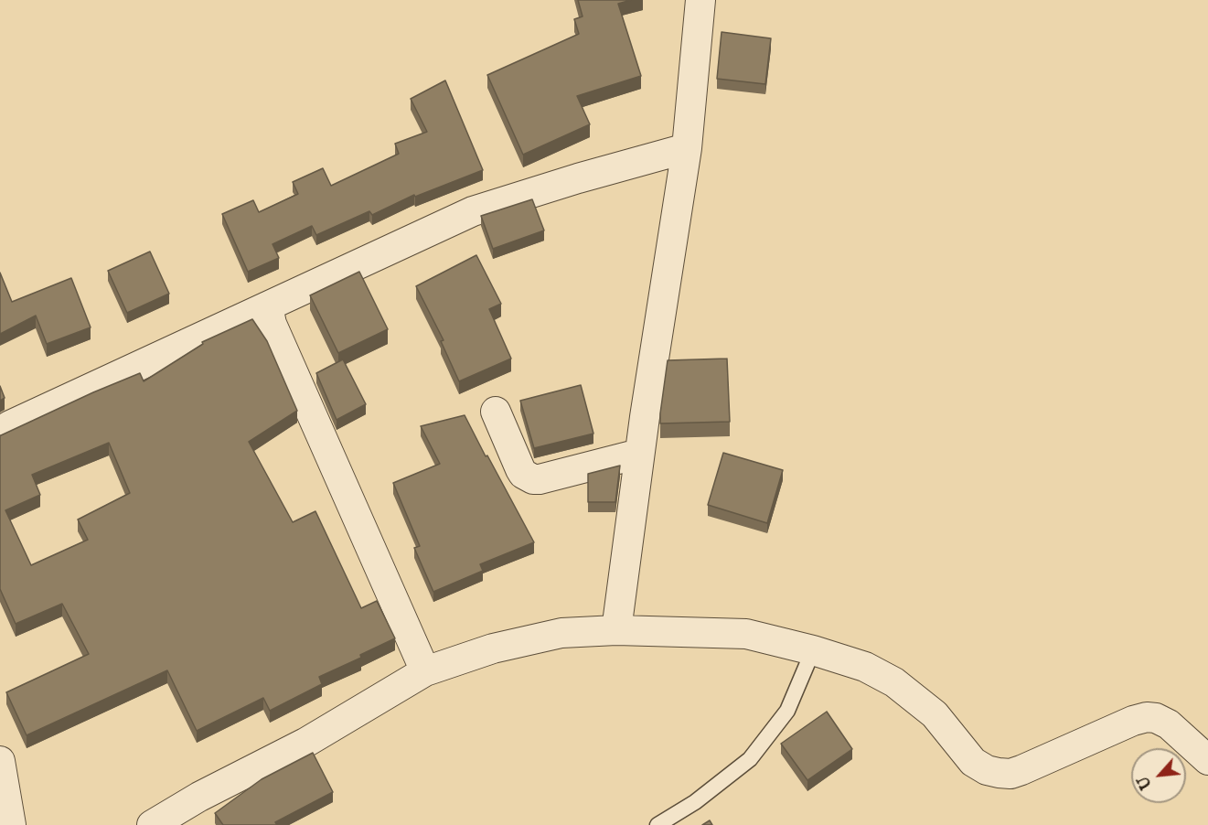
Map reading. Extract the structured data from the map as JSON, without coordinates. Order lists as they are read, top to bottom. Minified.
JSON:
{"north":"bottom left"}
